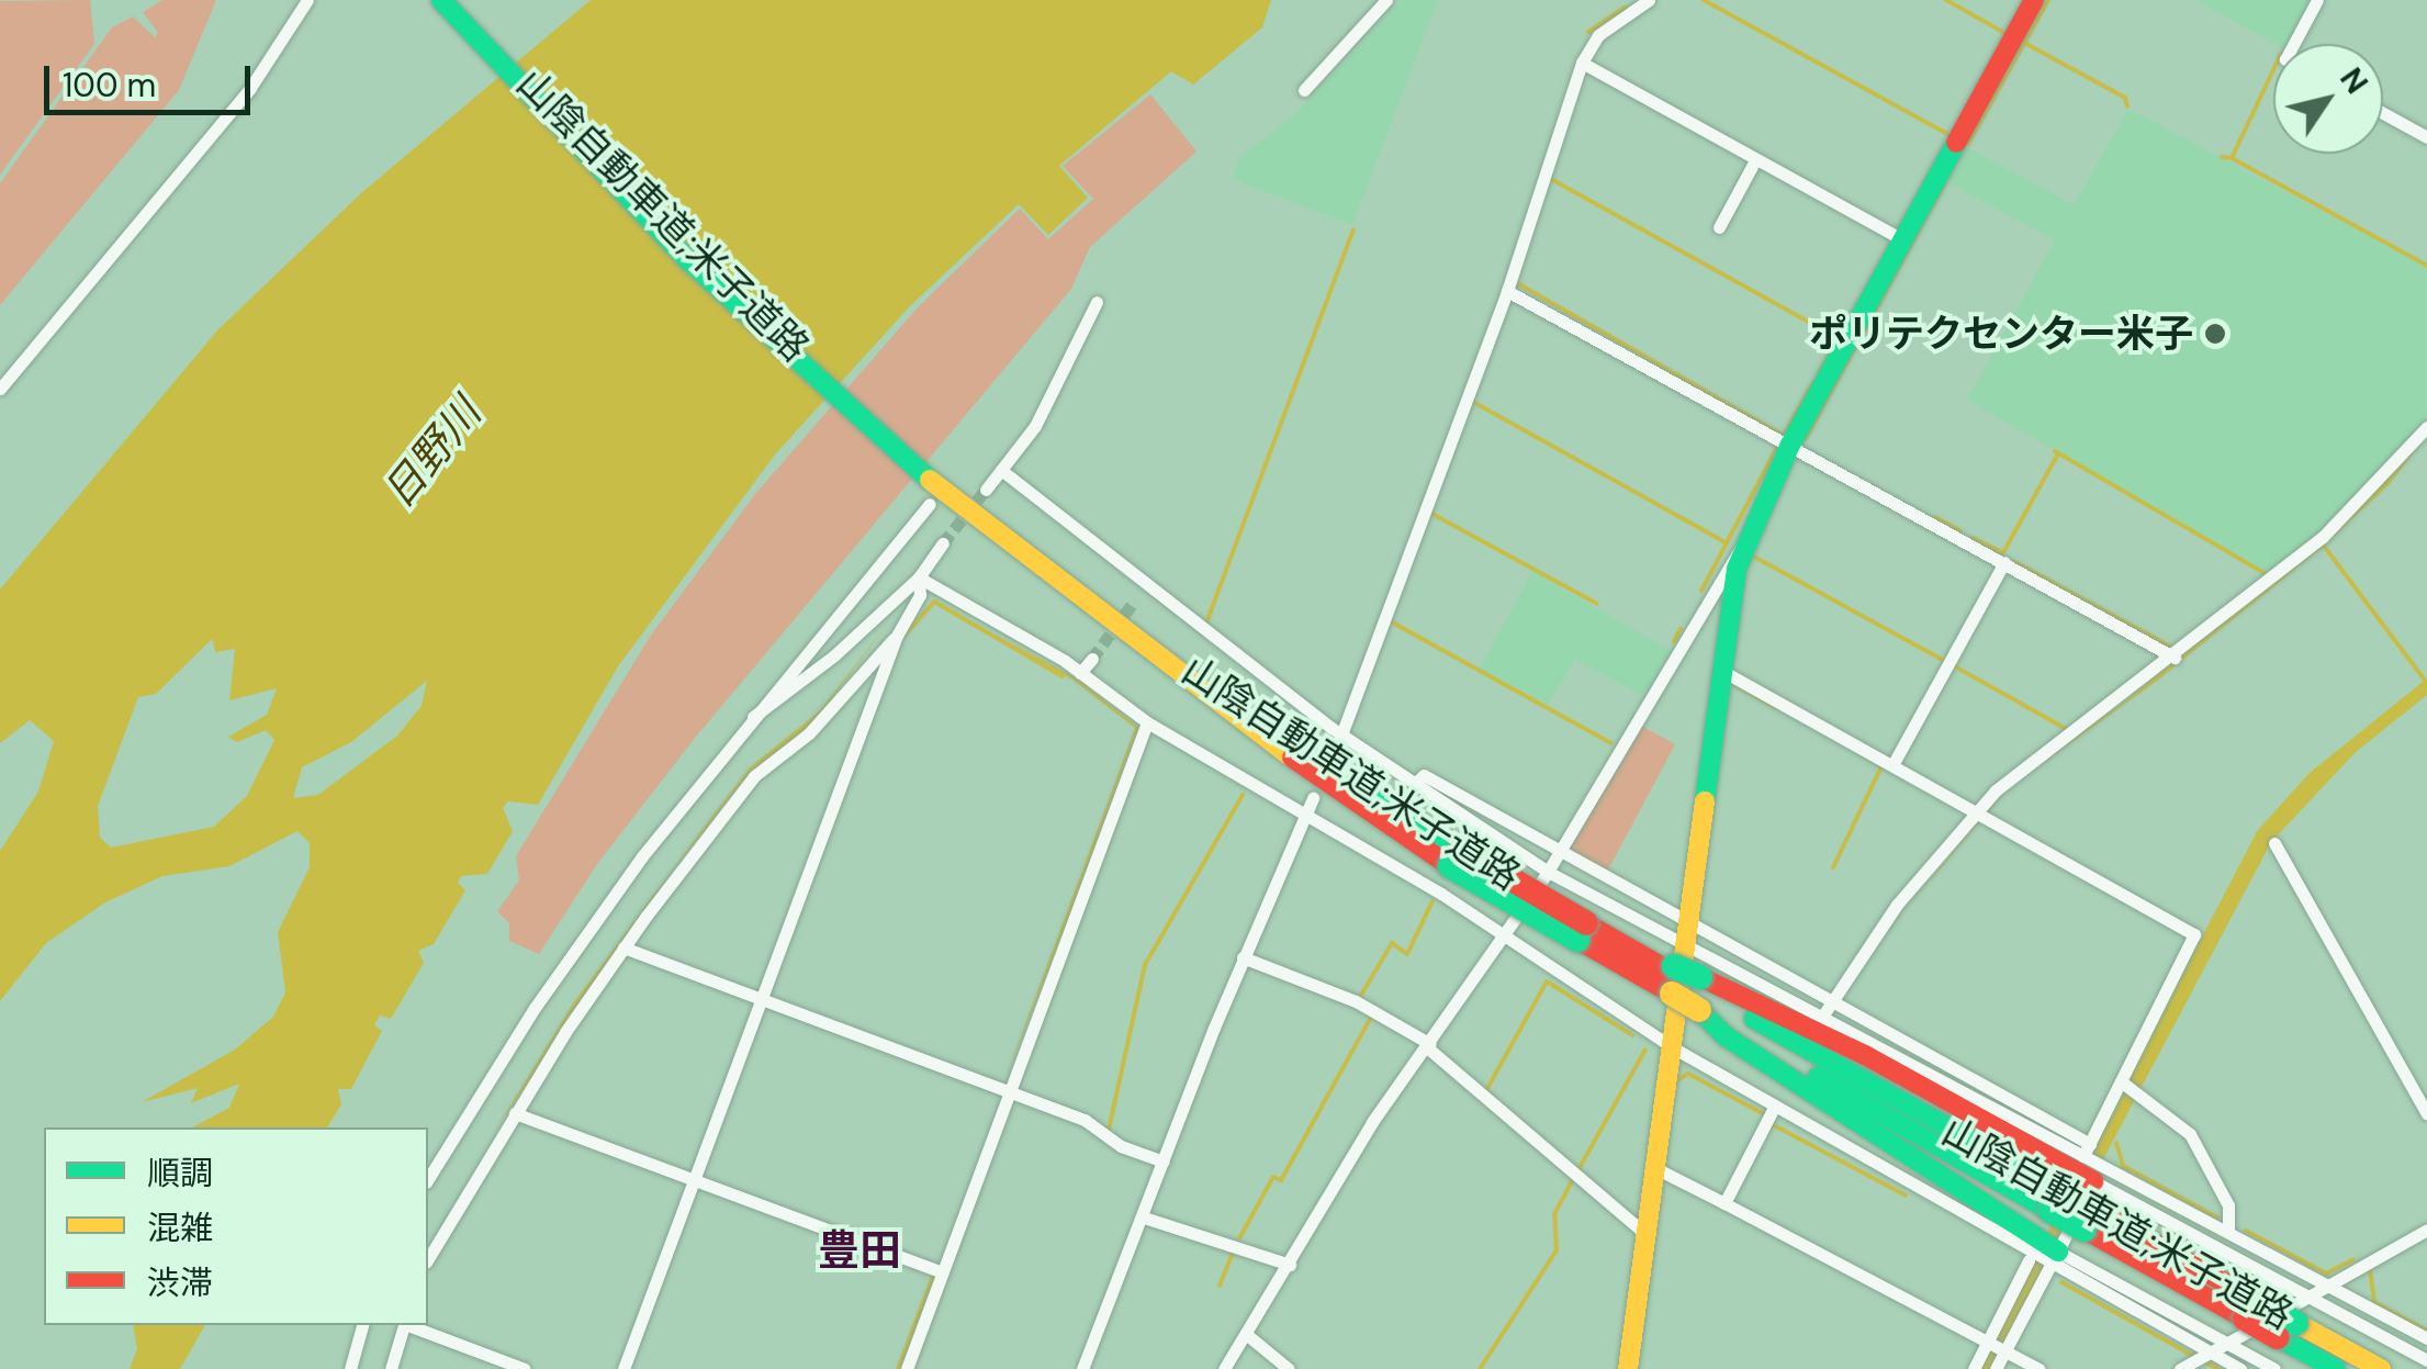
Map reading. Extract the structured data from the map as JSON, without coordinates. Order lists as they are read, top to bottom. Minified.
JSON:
{"streets":{"main road":["山陰自動車道;米子道路"]},"districts":["豊田"],"water":["日野川"],"places":["ポリテクセンター米子"],"legend":["順調","混雑","渋滞"],"scale_bar":"100 m","north":"top right"}
